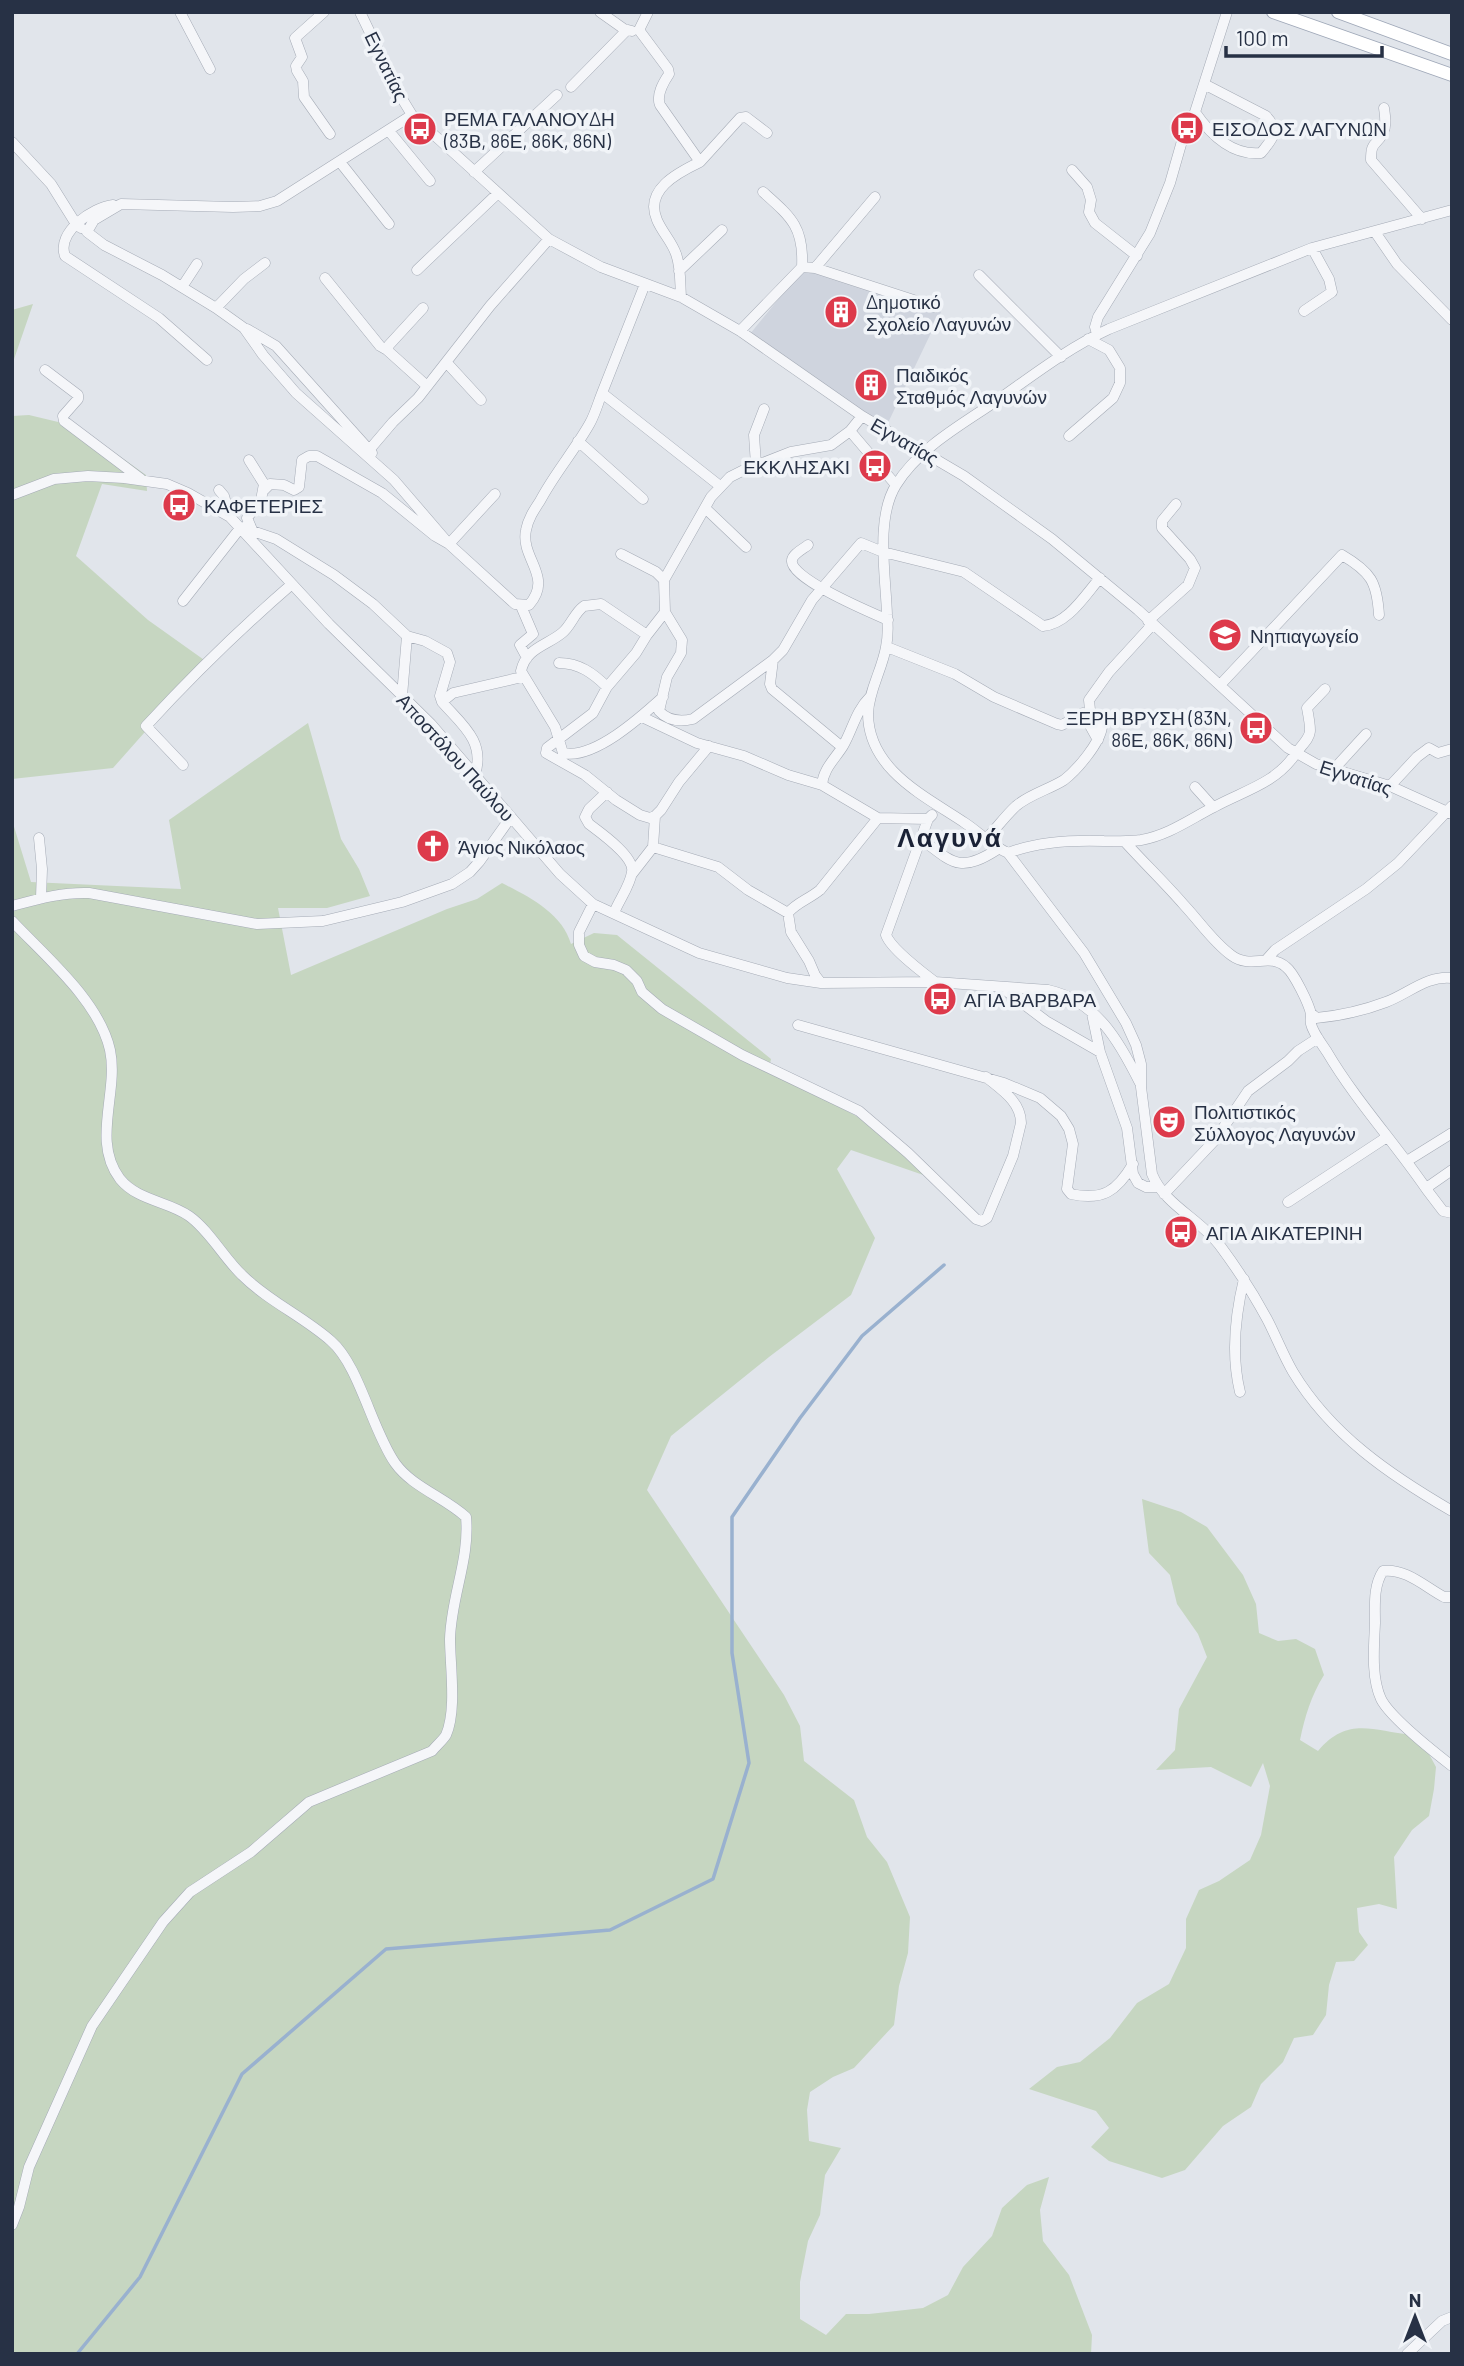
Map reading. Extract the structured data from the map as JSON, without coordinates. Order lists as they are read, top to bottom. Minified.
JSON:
{"streets":{"street":["Εγνατίας","Αποστόλου Παύλου"]},"districts":["Λαγυνά"],"places":{"bus stop":["ΕΙΣΟΔΟΣ ΛΑΓΥΝΩΝ","ΡΕΜΑ ΓΑΛΑΝΟΥΔΗ (83Β, 86Ε, 86Κ, 86Ν)","ΕΚΚΛΗΣΑΚΙ","ΚΑΦΕΤΕΡΙΕΣ","ΞΕΡΗ ΒΡΥΣΗ (83Ν, 86Ε, 86Κ, 86Ν)","ΑΓΙΑ ΒΑΡΒΑΡΑ","ΑΓΙΑ ΑΙΚΑΤΕΡΙΝΗ"],"building":["Δημοτικό Σχολείο Λαγυνών","Παιδικός Σταθμός Λαγυνών"],"school or university":["Νηπιαγωγείο"],"church":["Άγιος Νικόλαος"],"theatre":["Πολιτιστικός Σύλλογος Λαγυνών"]},"scale_bar":"100 m","north":"top"}
